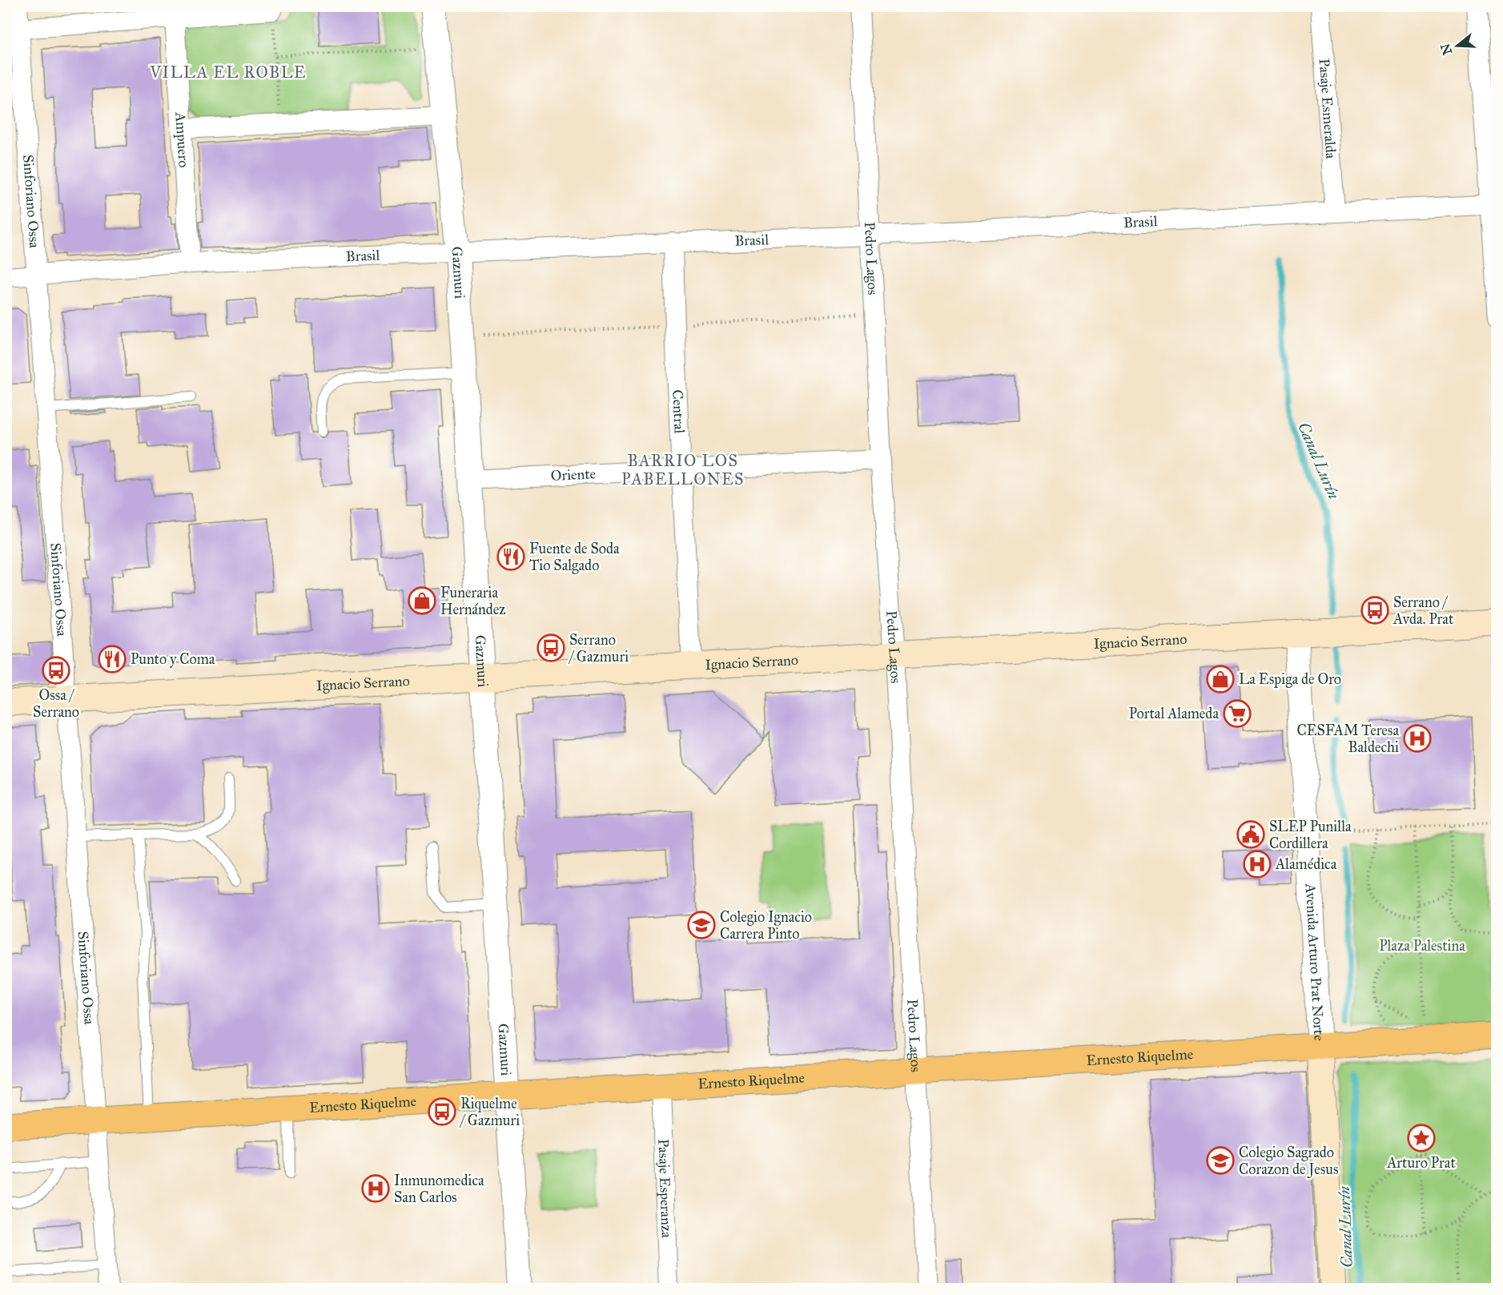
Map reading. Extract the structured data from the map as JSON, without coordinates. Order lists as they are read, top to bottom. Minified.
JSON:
{"streets":{"main road":["Ignacio Serrano","Avenida Arturo Prat Norte","Ernesto Riquelme"],"street":["Pasaje Esmeralda","Ampuero","Sinforiano Ossa","Brasil","Pedro Lagos","Gazmuri","Central","Oriente","Pasaje Esperanza"]},"crossings":[["Pasaje Esmeralda","Brasil"],["Ampuero","Brasil"],["Sinforiano Ossa","Brasil"],["Sinforiano Ossa","Ignacio Serrano"],["Sinforiano Ossa","Ernesto Riquelme"],["Brasil","Pedro Lagos"],["Brasil","Gazmuri"],["Brasil","Central"],["Pedro Lagos","Oriente"],["Pedro Lagos","Ignacio Serrano"],["Pedro Lagos","Ernesto Riquelme"],["Gazmuri","Oriente"],["Gazmuri","Ignacio Serrano"],["Gazmuri","Ernesto Riquelme"],["Central","Oriente"],["Central","Ignacio Serrano"],["Ignacio Serrano","Avenida Arturo Prat Norte"],["Avenida Arturo Prat Norte","Ernesto Riquelme"],["Ernesto Riquelme","Pasaje Esperanza"]],"districts":["VILLA EL ROBLE","BARRIO LOS PABELLONES"],"water":["Canal Lurín"],"parks":["Plaza Palestina"],"places":{"restaurant":["Fuente de Soda Tio Salgado","Punto y Coma"],"shop":["Funeraria Hernández","La Espiga de Oro"],"bus stop":["Serrano / Avda. Prat","Serrano / Gazmuri","Ossa / Serrano","Riquelme / Gazmuri"],"supermarket":["Portal Alameda"],"hospital":["CESFAM Teresa Baldechi","Alamédica","Inmunomedica San Carlos"],"public building":["SLEP Punilla Cordillera"],"school or university":["Colegio Ignacio Carrera Pinto","Colegio Sagrado Corazon de Jesus"],"place":["Arturo Prat"]},"north":"left"}
